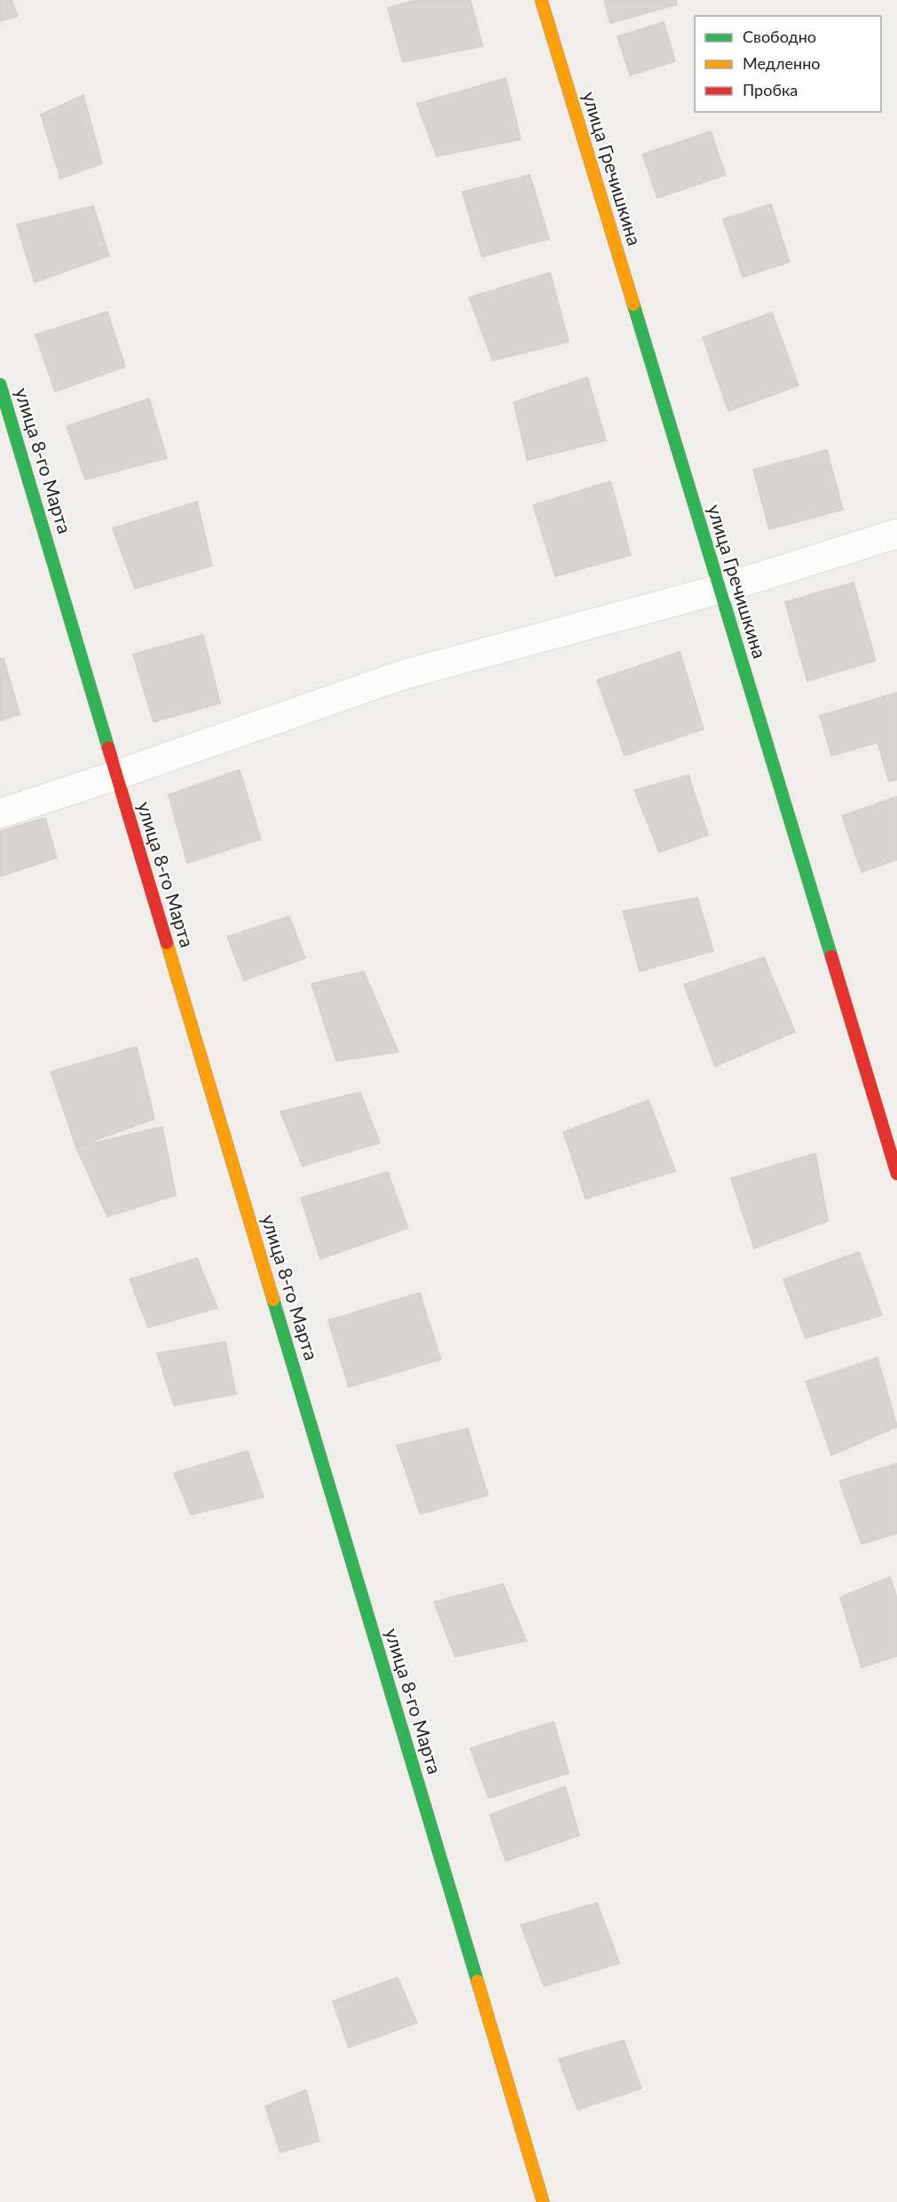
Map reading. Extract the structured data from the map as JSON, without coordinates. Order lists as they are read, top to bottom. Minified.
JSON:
{"streets":{"street":["улица Гречишкина","улица 8-го Марта"]},"legend":["Свободно","Медленно","Пробка"]}
